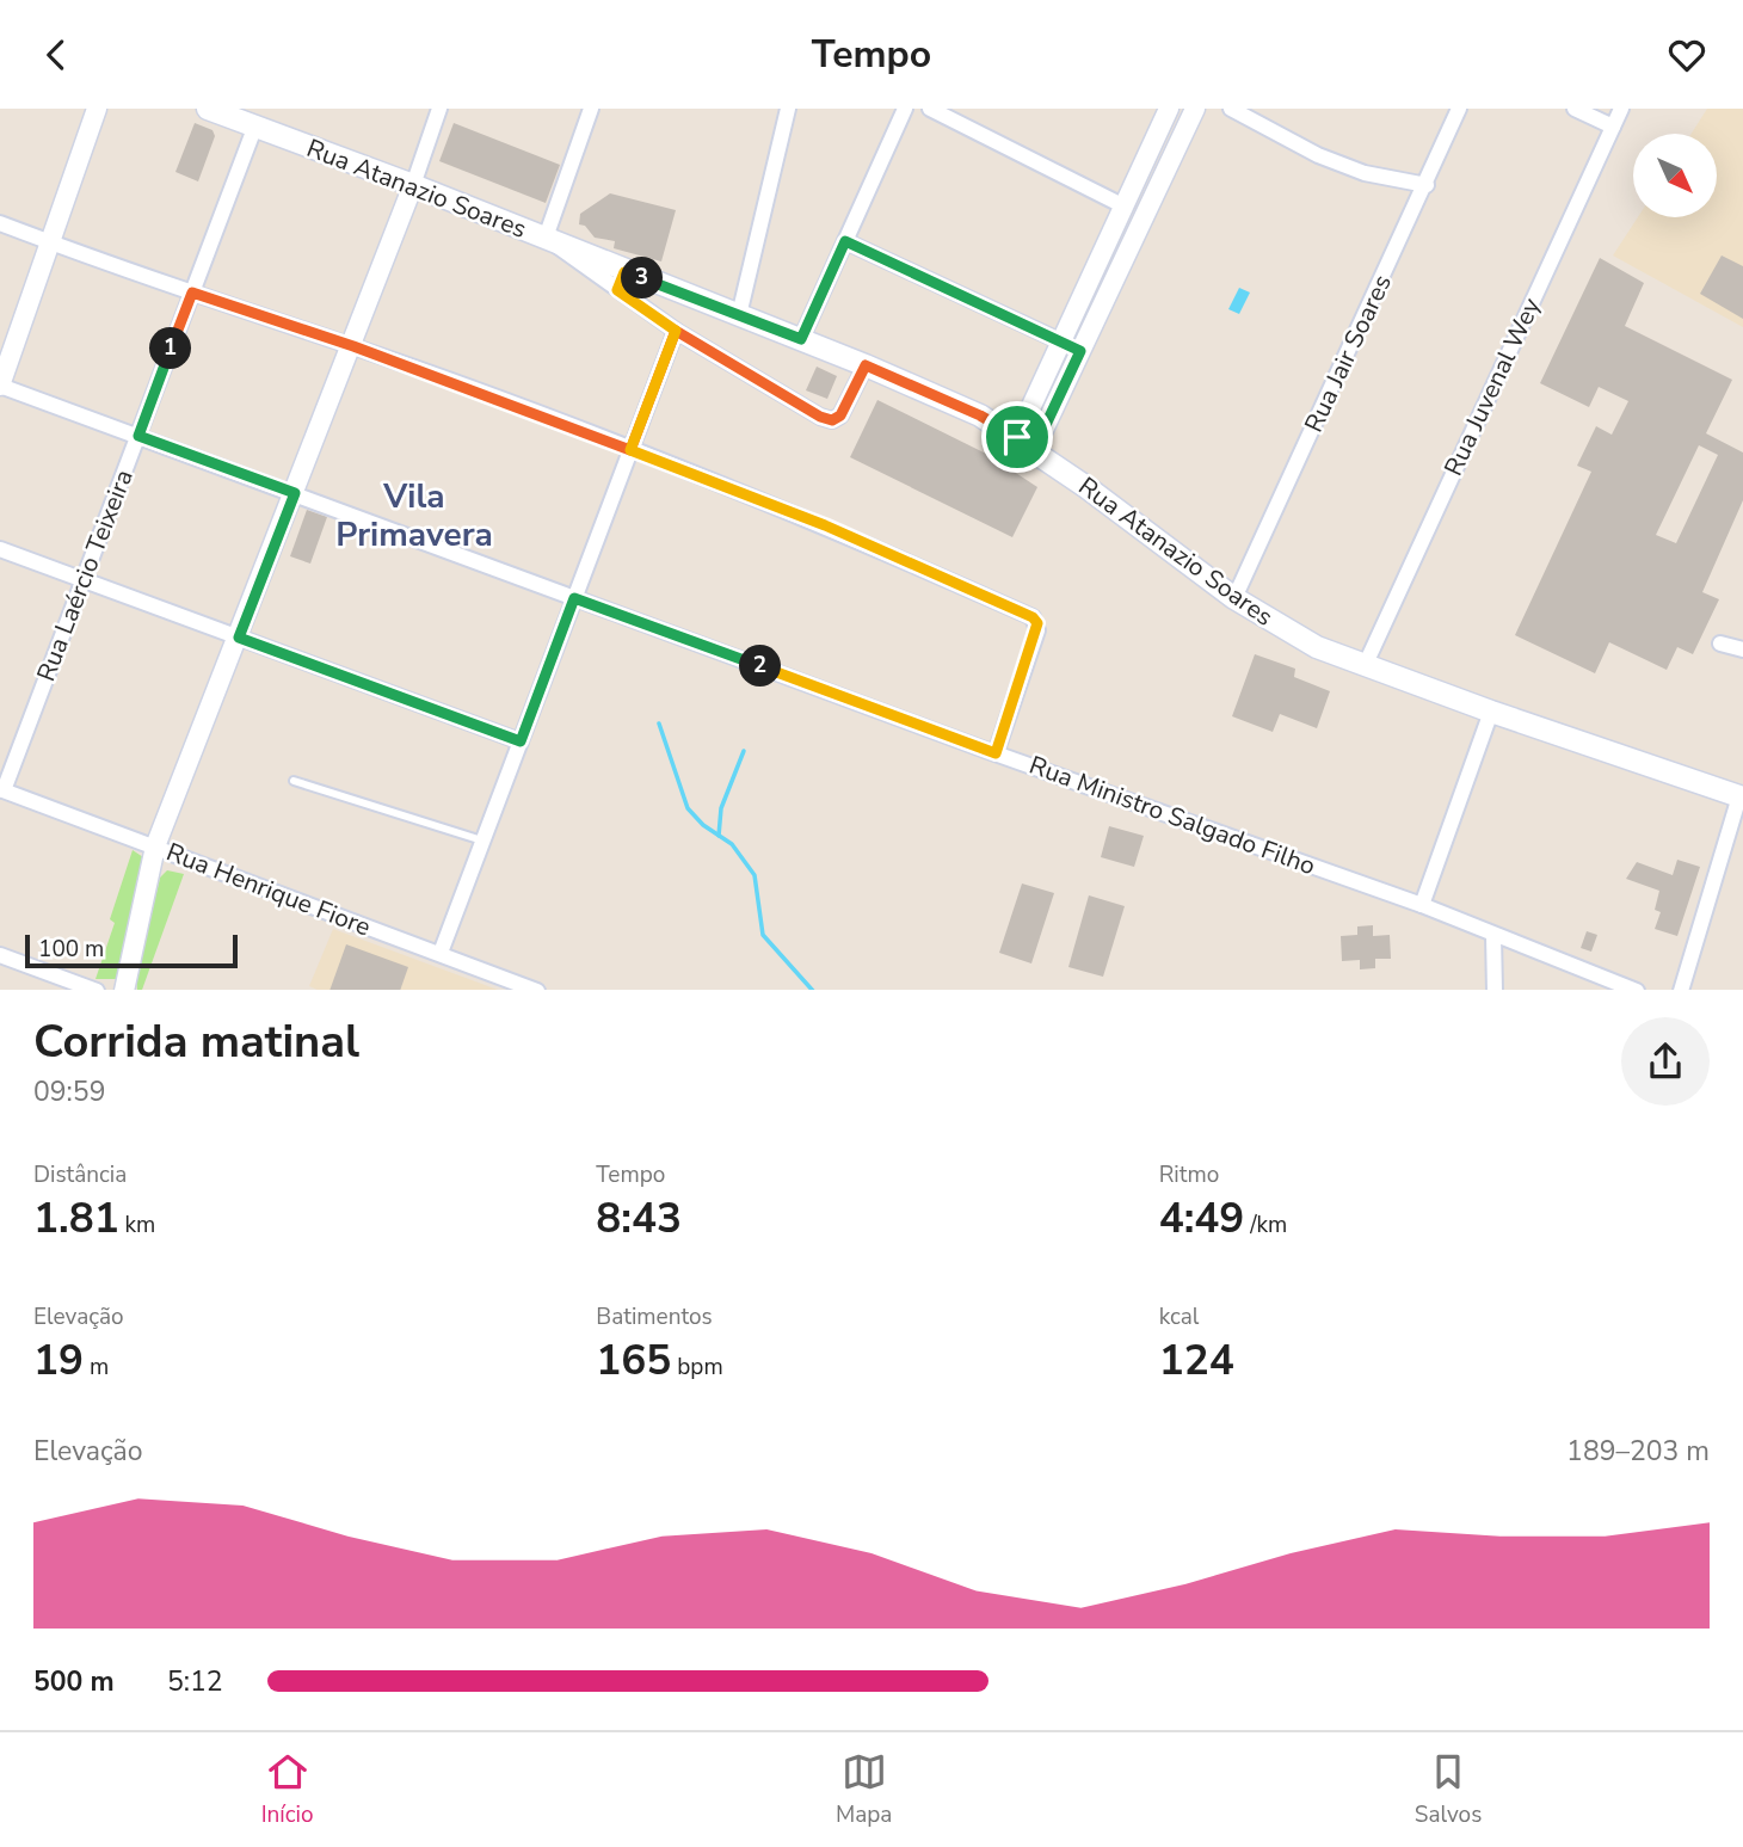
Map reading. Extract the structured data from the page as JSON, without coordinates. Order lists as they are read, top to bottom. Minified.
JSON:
{"streets":{"main road":["Rua Atanazio Soares"],"street":["Rua Jair Soares","Rua Juvenal Wey","Rua Laércio Teixeira","Rua Ministro Salgado Filho","Rua Henrique Fiore"]},"crossings":[["Rua Atanazio Soares","Rua Jair Soares"],["Rua Atanazio Soares","Rua Juvenal Wey"],["Rua Atanazio Soares","Rua Laércio Teixeira"],["Rua Laércio Teixeira","Rua Ministro Salgado Filho"],["Rua Laércio Teixeira","Rua Henrique Fiore"]],"districts":["Vila Primavera"],"scale_bar":"100 m","north":"bottom right","page":{"header":"Tempo","pins":["3","1","2"],"scale":"100 m","heading":["Corrida matinal","09:59"],"stats":[["Distância","1.81 km"],["Tempo","8:43"],["Ritmo","4:49 /km"],["Elevação","19 m"],["Batimentos","165 bpm"],["kcal","124"]],"chart":["Elevação","189–203 m"],"list":[{"name":"500 m","note":"5:12"}],"tabs":["Início","Mapa","Salvos"]}}
